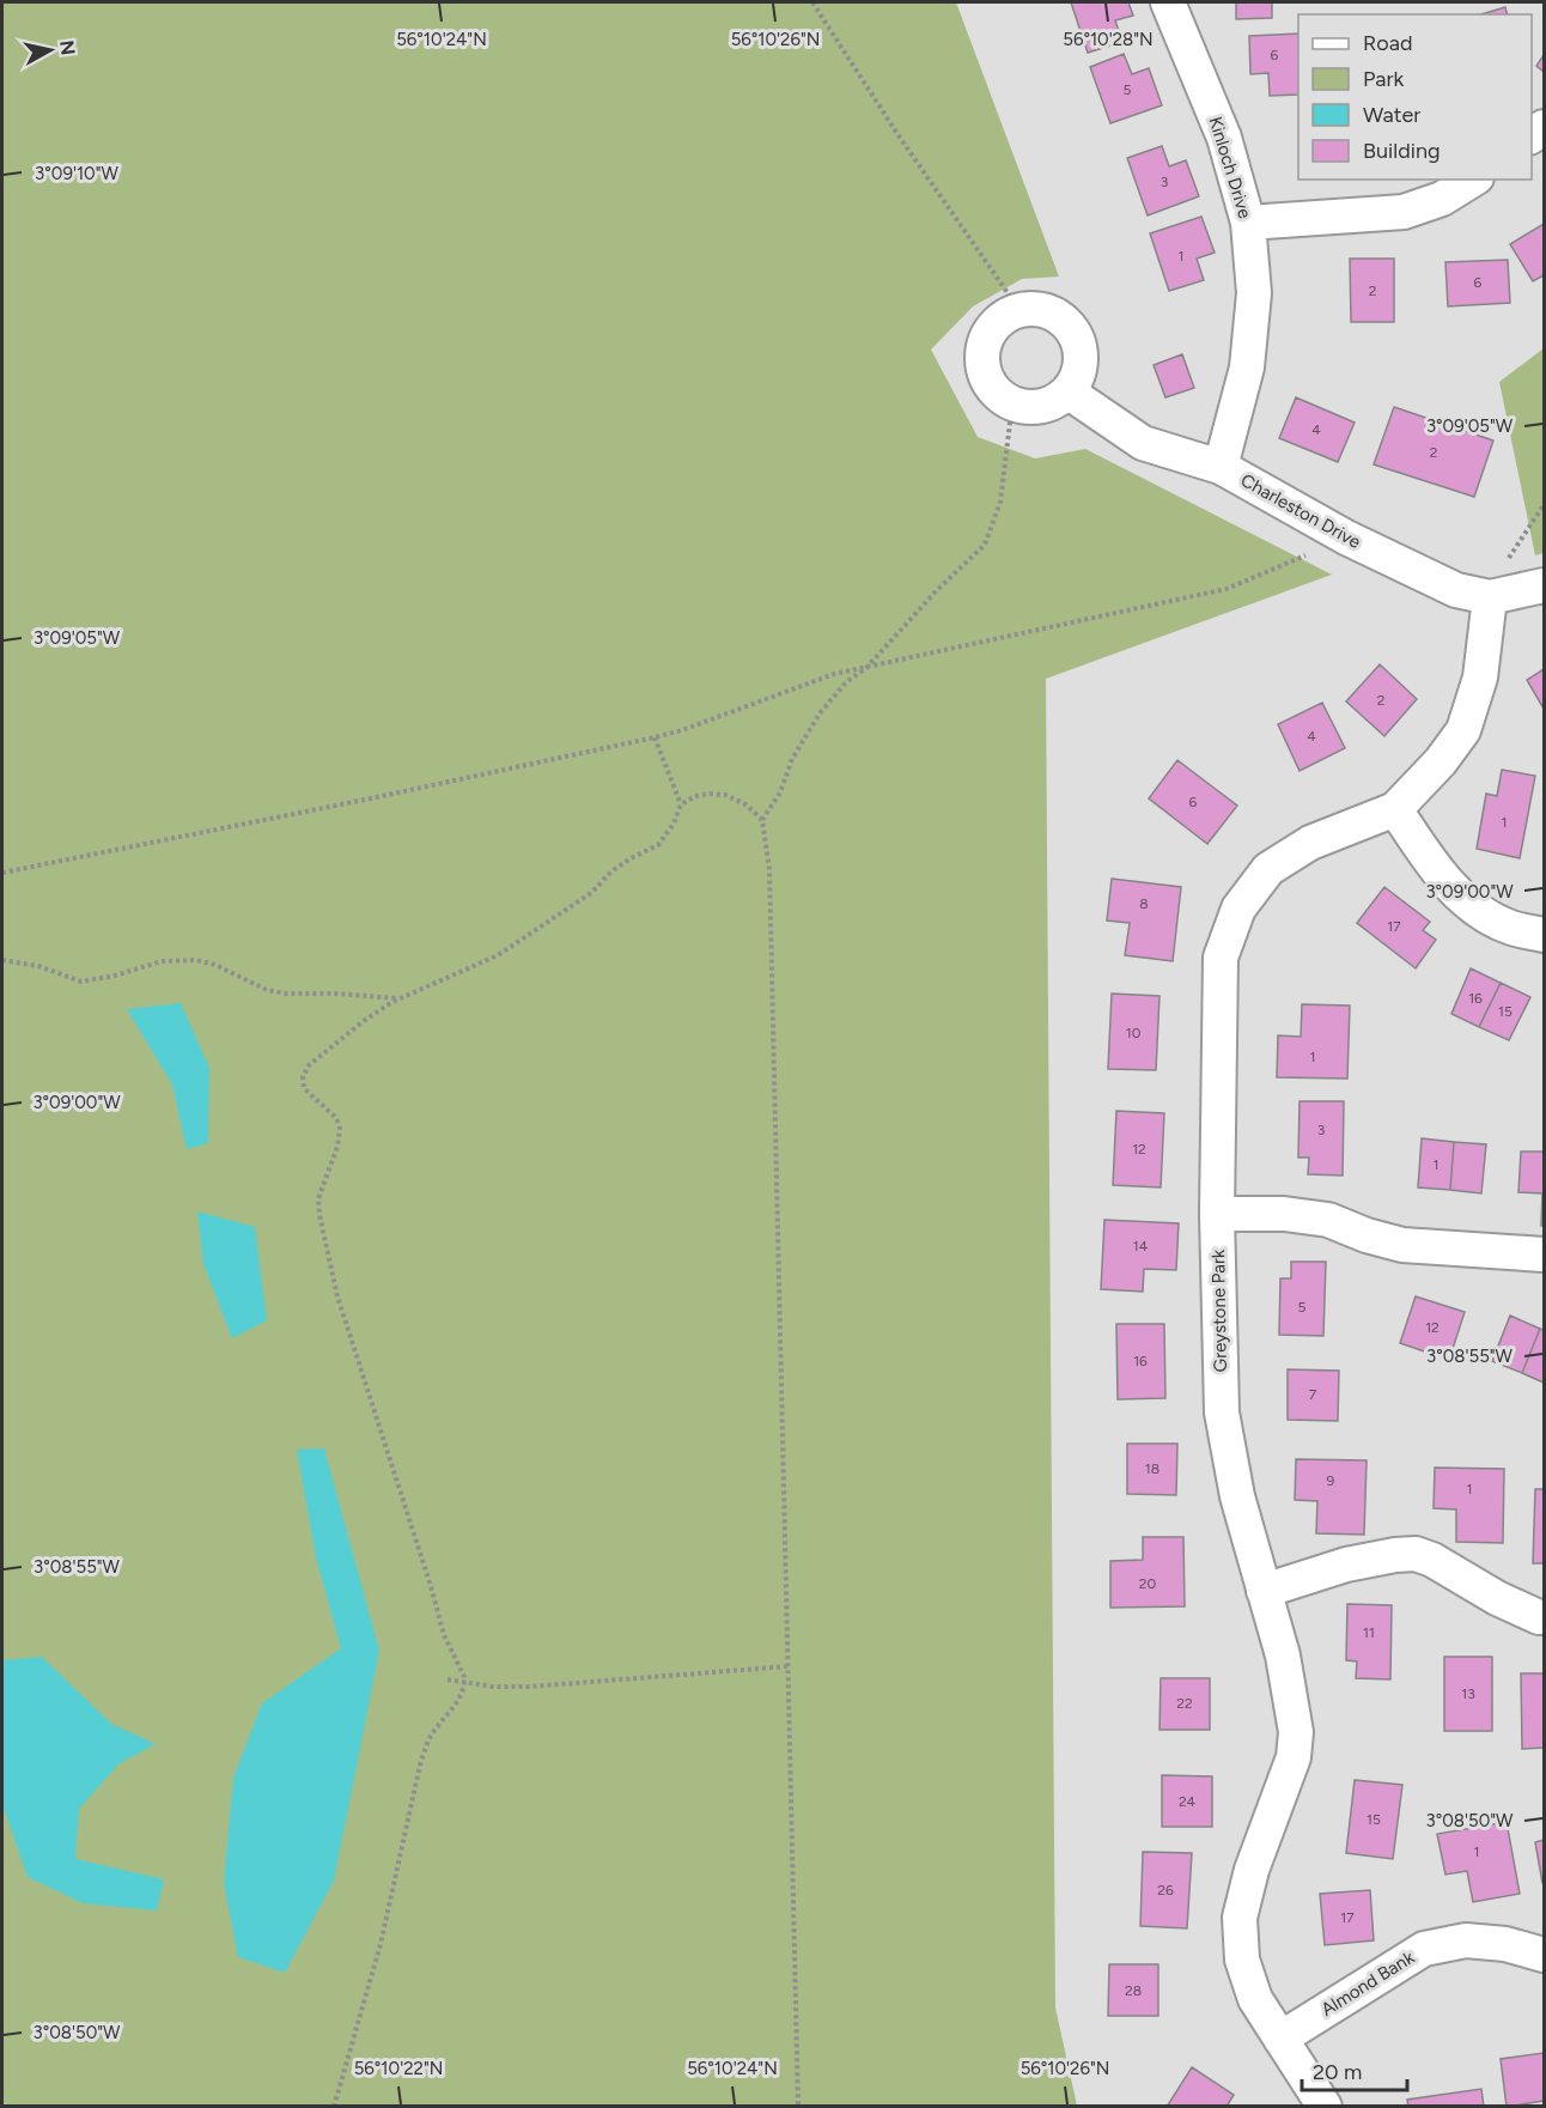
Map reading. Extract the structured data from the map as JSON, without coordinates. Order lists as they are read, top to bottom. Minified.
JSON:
{"streets":{"street":["Kinloch Drive","Charleston Drive","Greystone Park","Almond Bank"]},"crossings":[["Kinloch Drive","Charleston Drive"],["Charleston Drive","Greystone Park"],["Greystone Park","Almond Bank"]],"house_numbers":["6","5","3","1","6","2","4","2","2","4","6","1","8","17","16","15","10","1","3","12","1","14","5","12","16","7","18","9","1","20","11","13","22","24","15","1","26","17","28"],"legend":["Road","Park","Water","Building"],"scale_bar":"20 m","north":"right","coordinates":["56°10'24\"N","56°10'26\"N","56°10'28\"N","3°09'10\"W","3°09'05\"W","3°09'00\"W","3°08'55\"W","3°08'50\"W","56°10'22\"N"]}
